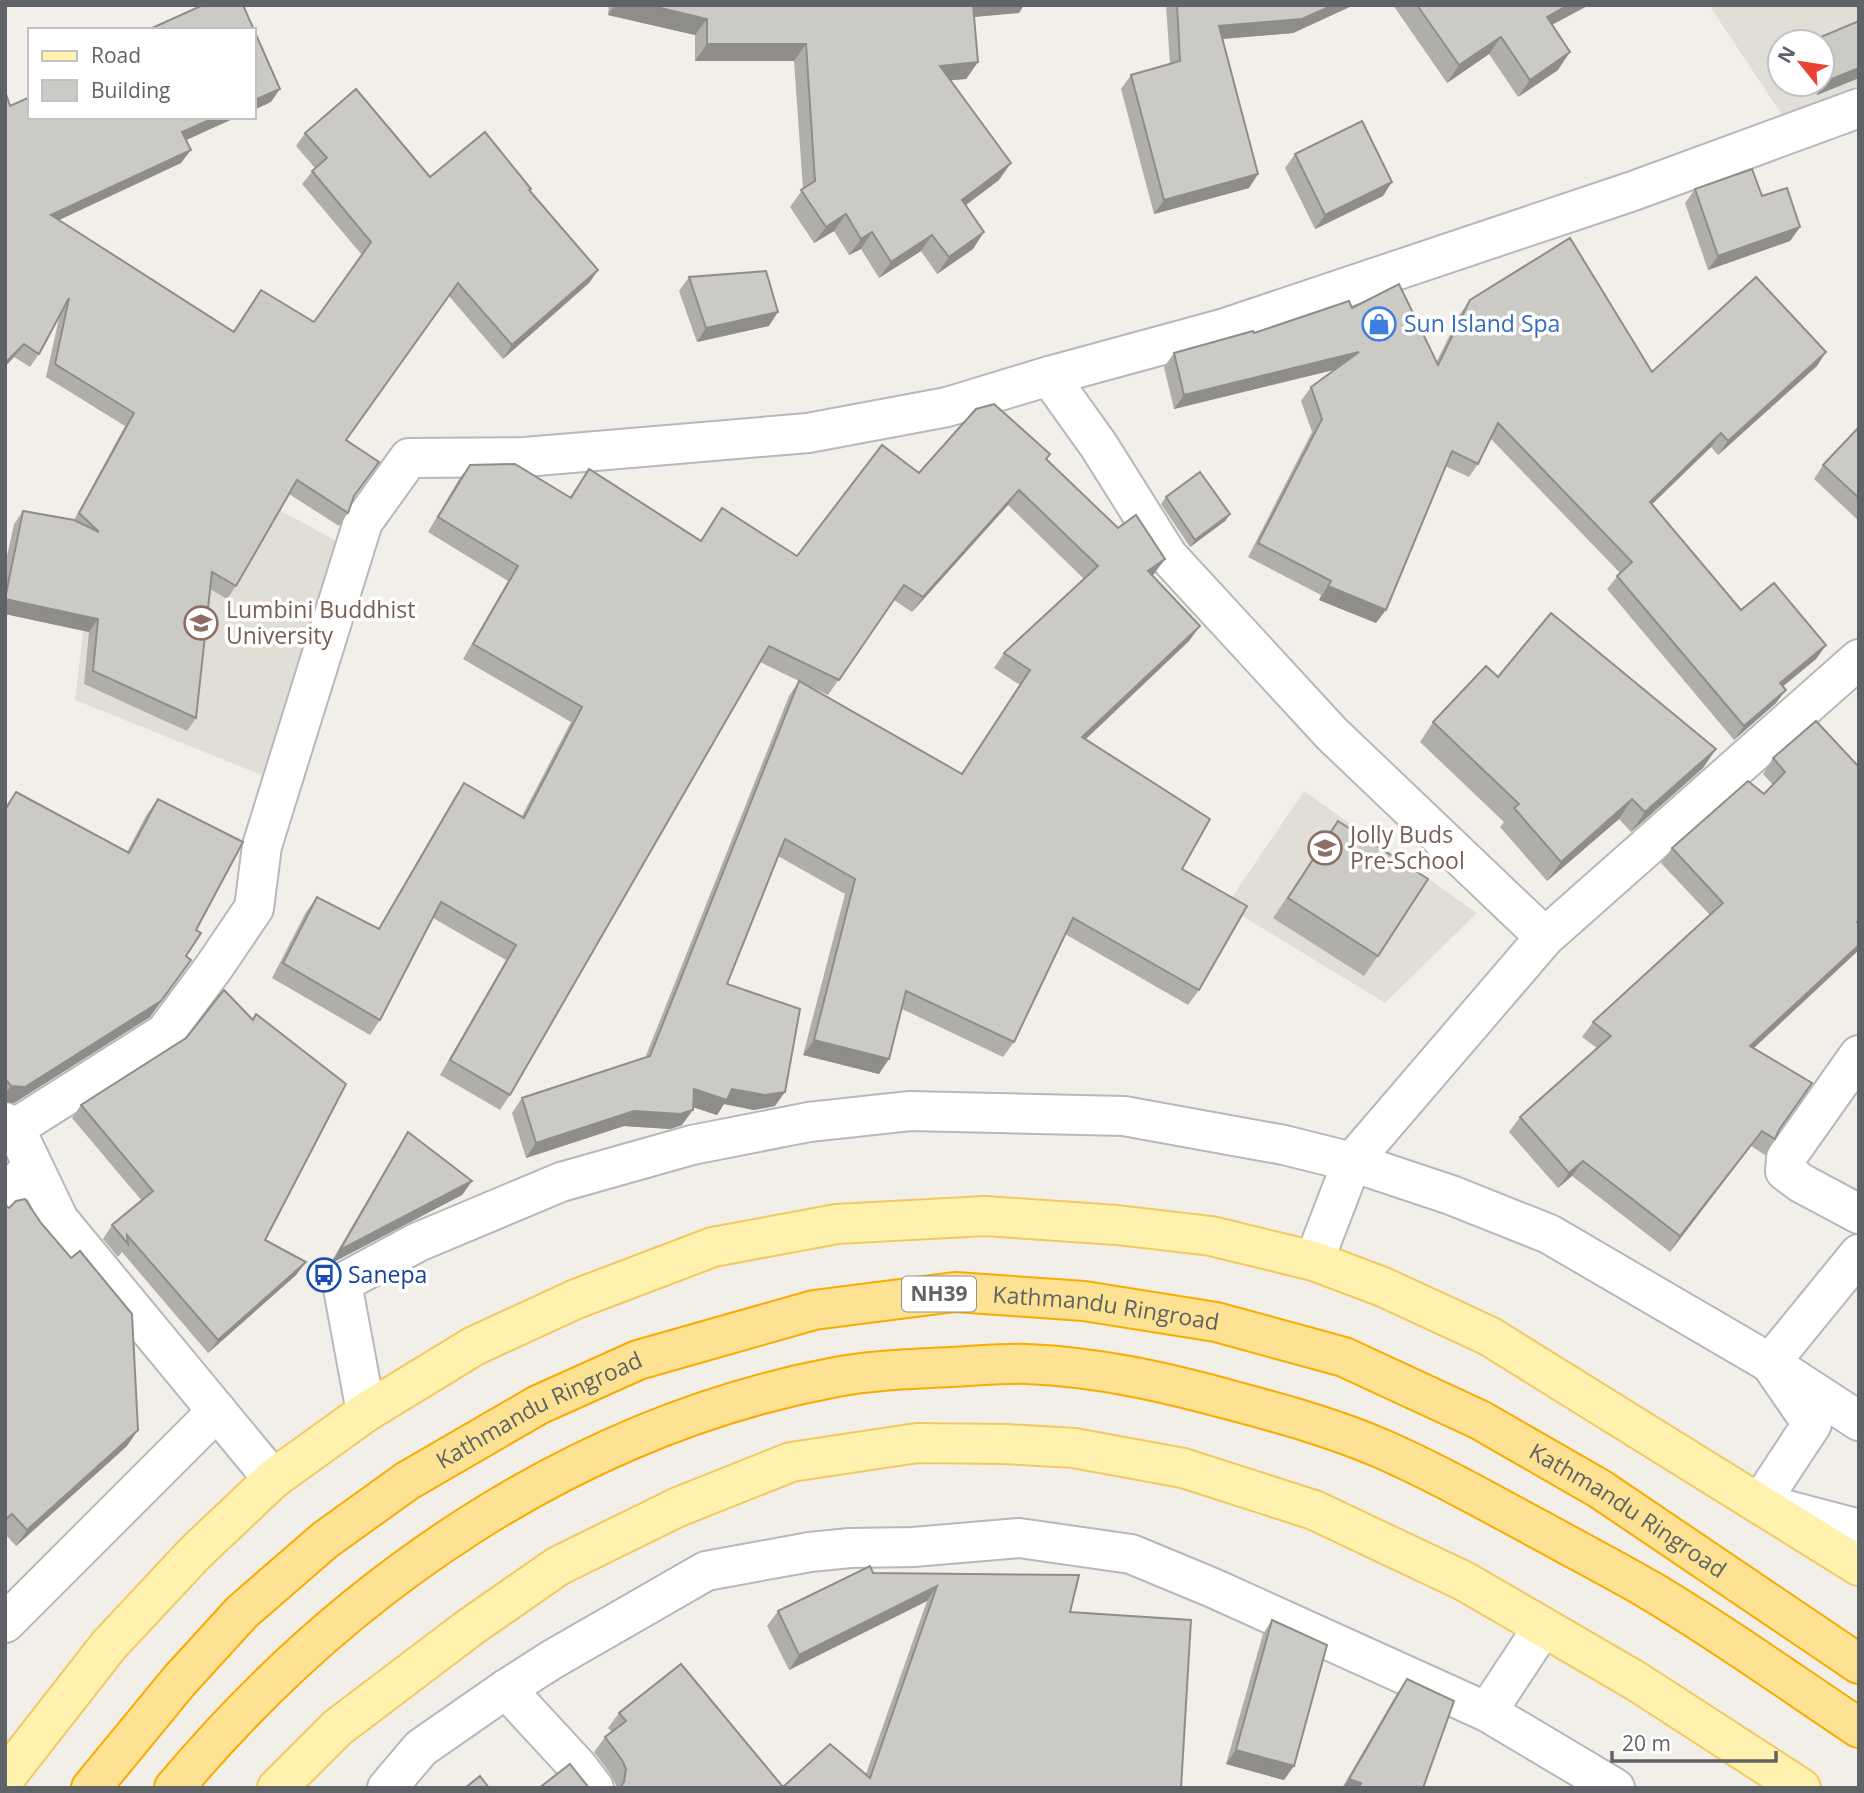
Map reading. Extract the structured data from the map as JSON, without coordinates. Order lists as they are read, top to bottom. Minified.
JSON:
{"streets":{"highway":["NH39","Kathmandu Ringroad"]},"places":{"shop":["Sun Island Spa"],"school or university":["Lumbini Buddhist University","Jolly Buds Pre-School"],"bus stop":["Sanepa"]},"legend":["Road","Building"],"scale_bar":"20 m","north":"top left"}
